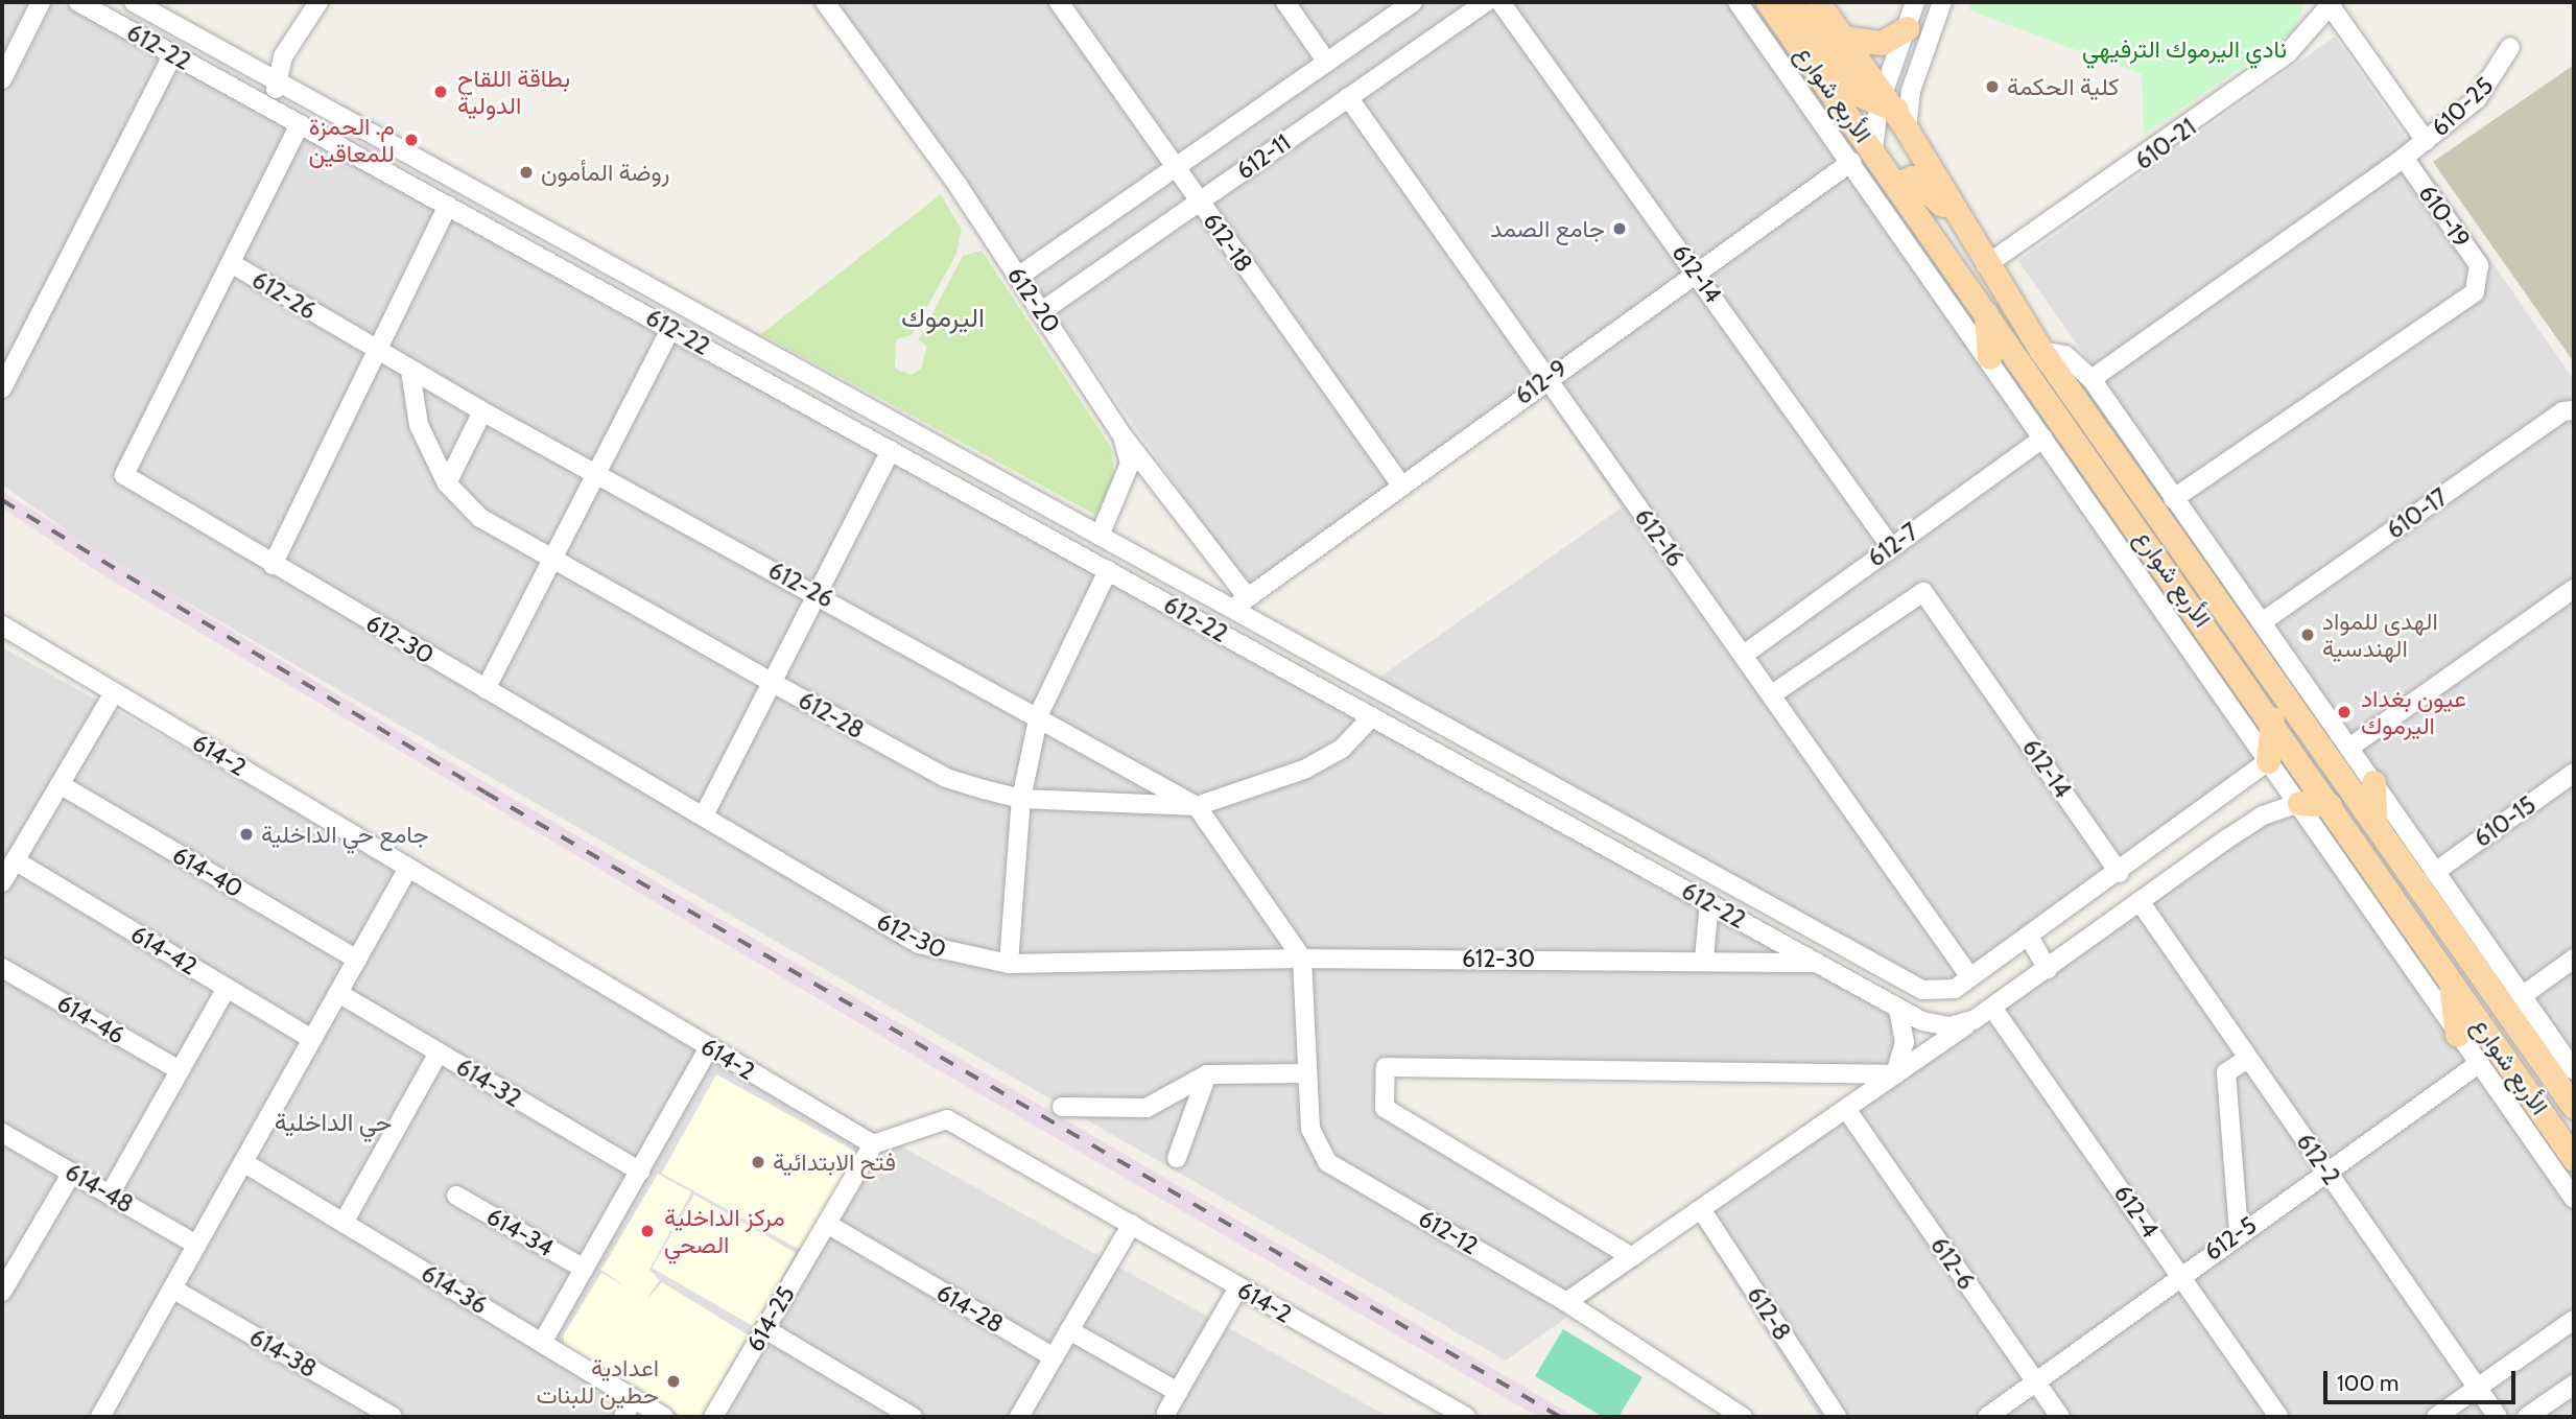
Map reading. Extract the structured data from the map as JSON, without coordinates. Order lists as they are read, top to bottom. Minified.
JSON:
{"streets":{"main road":["الأربع شوارع"],"street":["612-22","610-25","610-21","612-11","610-19","612-18","612-14","612-26","612-20","612-9","610-17","612-16","612-7","612-30","612-28","614-2","610-15","614-40","614-42","614-46","614-32","612-2","614-48","612-4","614-34","612-12","612-5","612-6","614-36","614-28","612-8","614-25","614-38"]},"crossings":[["612-22","612-14"],["612-22","612-20"],["612-22","612-9"],["612-22","612-16"],["612-22","612-30"],["612-22","612-2"],["612-22","612-4"],["الأربع شوارع","610-21"],["الأربع شوارع","610-15"],["610-25","610-19"],["612-11","612-18"],["612-11","612-20"],["612-11","612-16"],["612-18","612-9"],["612-14","612-9"],["612-14","612-16"],["612-14","612-7"],["612-26","612-30"],["612-26","612-28"],["612-20","612-9"],["612-9","612-16"],["612-16","612-7"],["612-30","612-12"],["614-2","614-25"],["612-2","612-5"],["612-4","612-5"],["612-5","612-6"],["614-28","614-25"]],"districts":["اليرموك","حي الداخلية"],"parks":["نادي اليرموك الترفيهي"],"places":["كلية الحكمة","بطاقة اللقاح الدولية","م. الحمزة للمعاقين","روضة المأمون","جامع الصمد","الهدى للمواد الهندسية","عيون بغداد اليرموك","جامع حي الداخلية","فتح الابتدائية","مركز الداخلية الصحي","اعدادية حطين للبنات"],"scale_bar":"100 m"}
